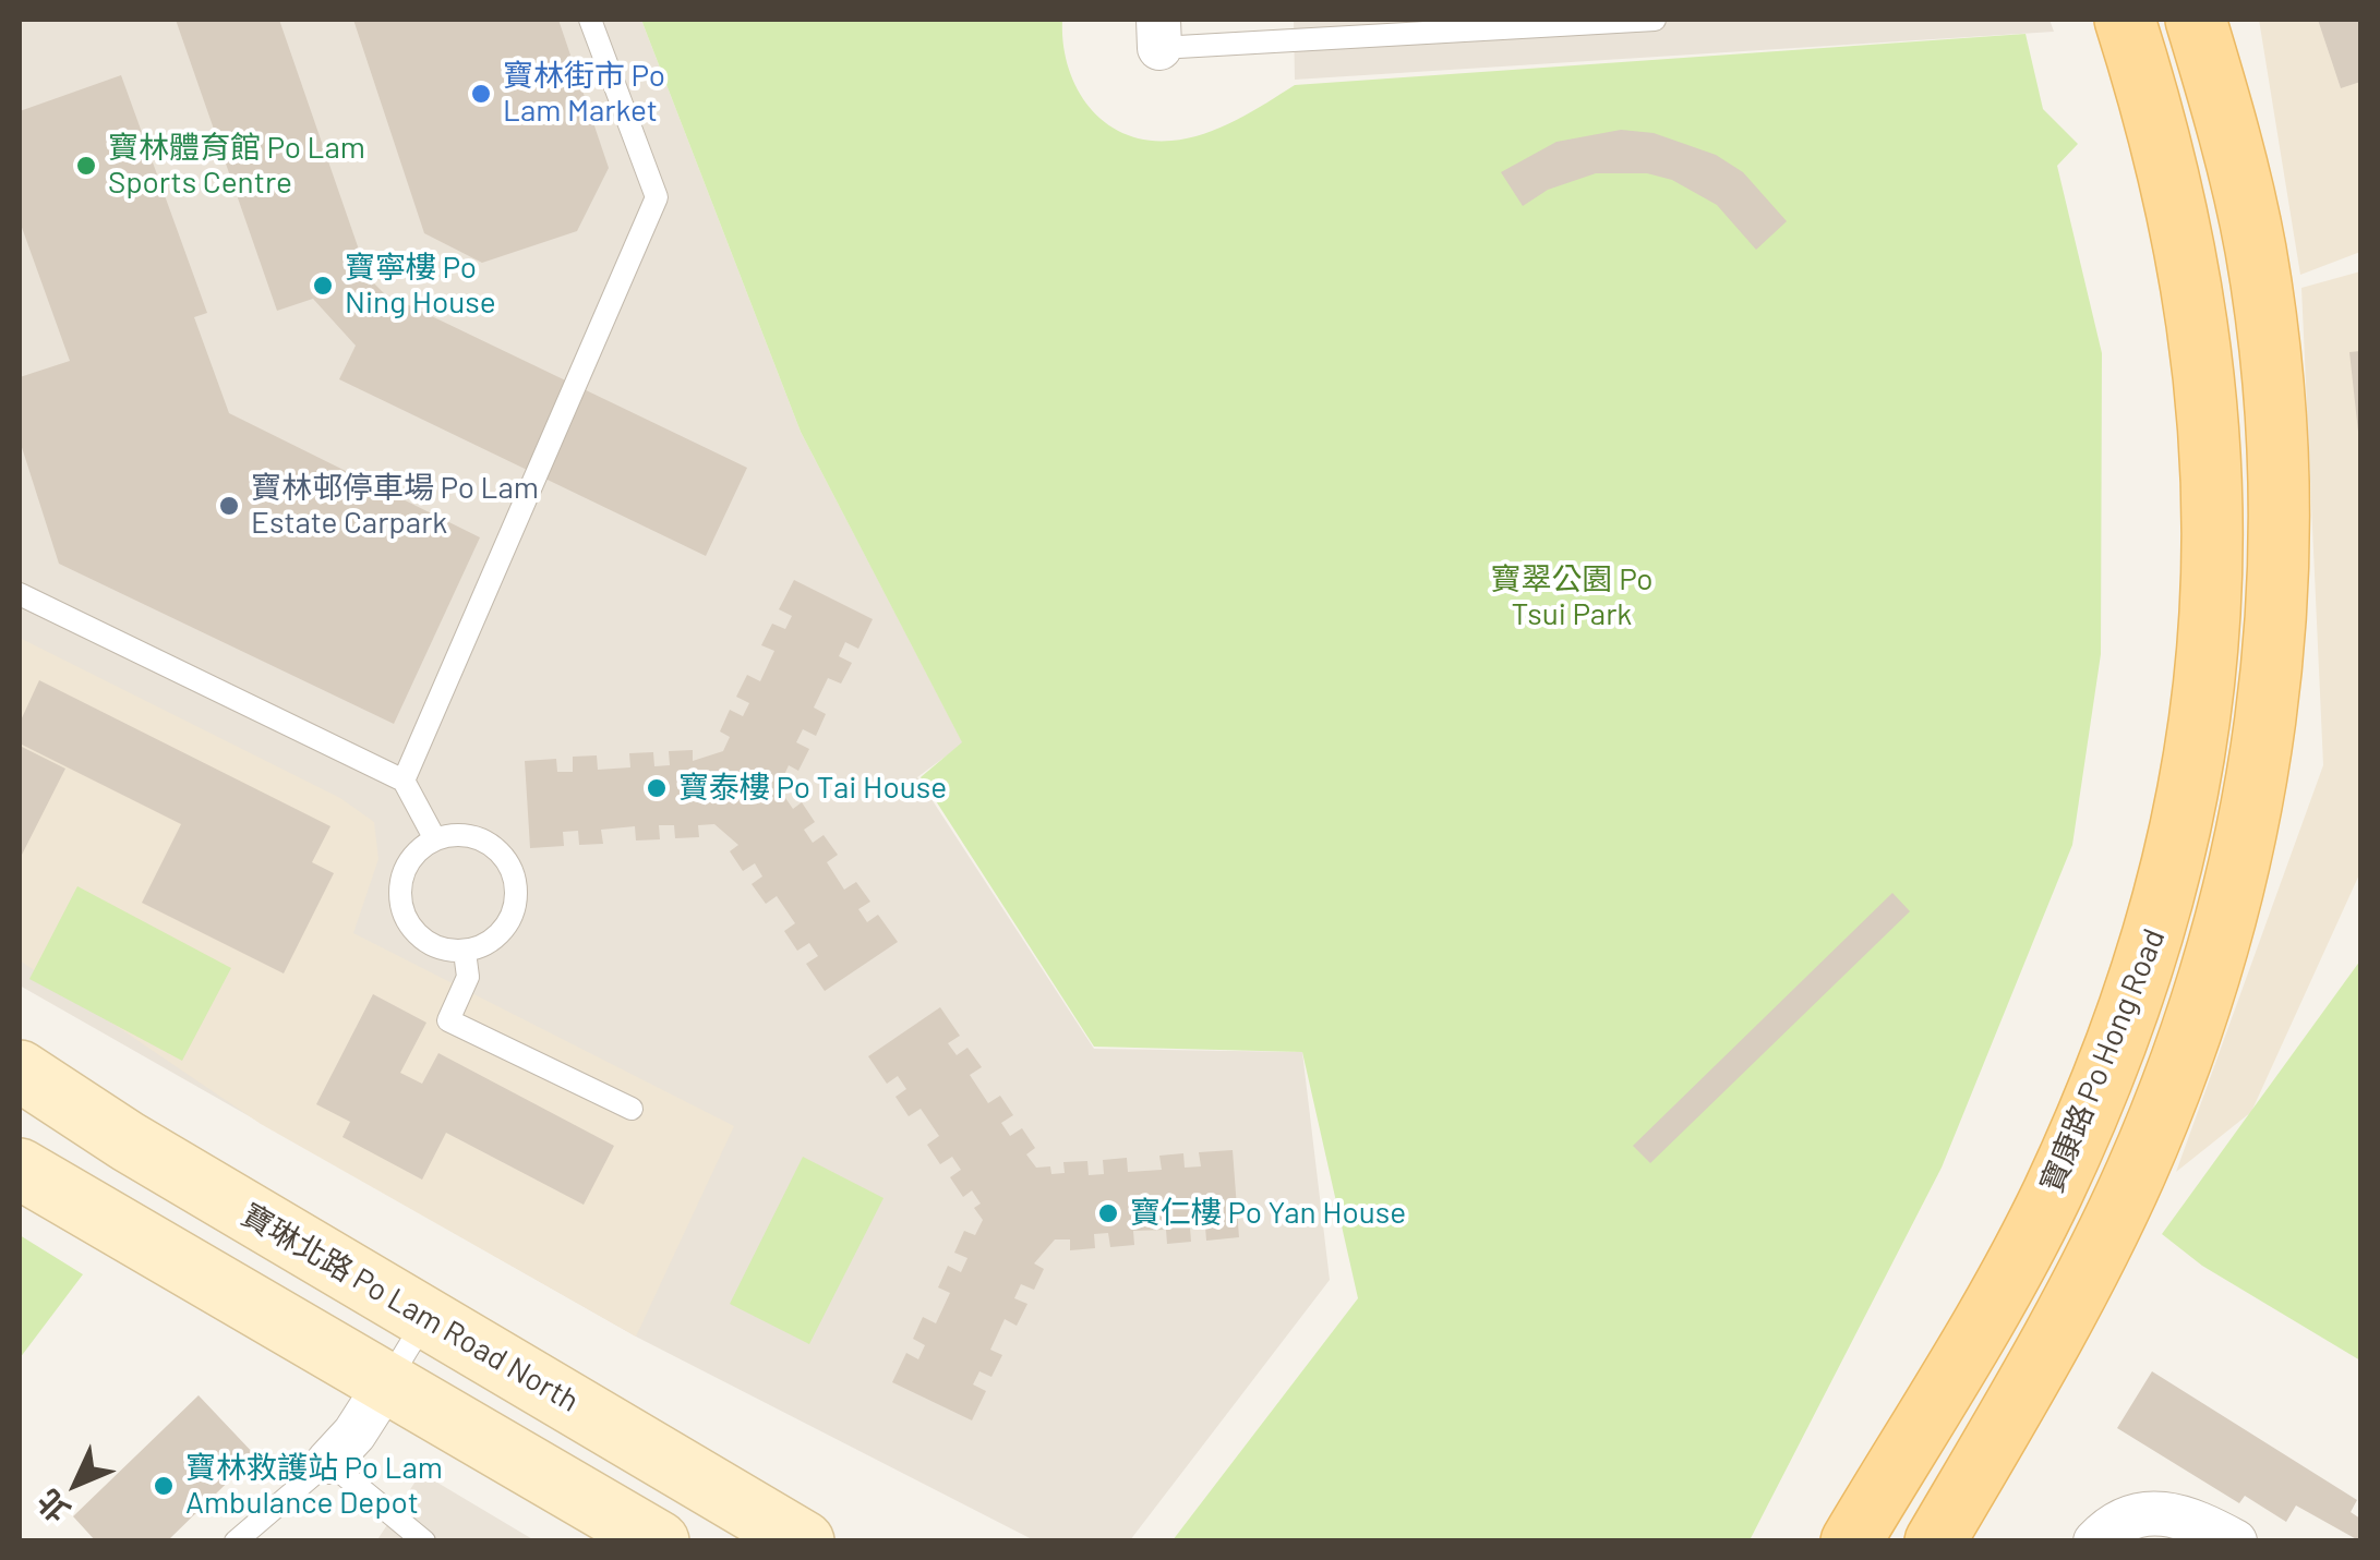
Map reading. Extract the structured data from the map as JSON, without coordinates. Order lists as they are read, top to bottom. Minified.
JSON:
{"streets":{"main road":["寶康路 Po Hong Road","寶琳北路 Po Lam Road North"]},"parks":["寶翠公園 Po Tsui Park"],"places":["寶林街市 Po Lam Market","寶林體育館 Po Lam Sports Centre","寶寧樓 Po Ning House","寶林邨停車場 Po Lam Estate Carpark","寶泰樓 Po Tai House","寶仁樓 Po Yan House","寶林救護站 Po Lam Ambulance Depot"],"north":"bottom left"}
